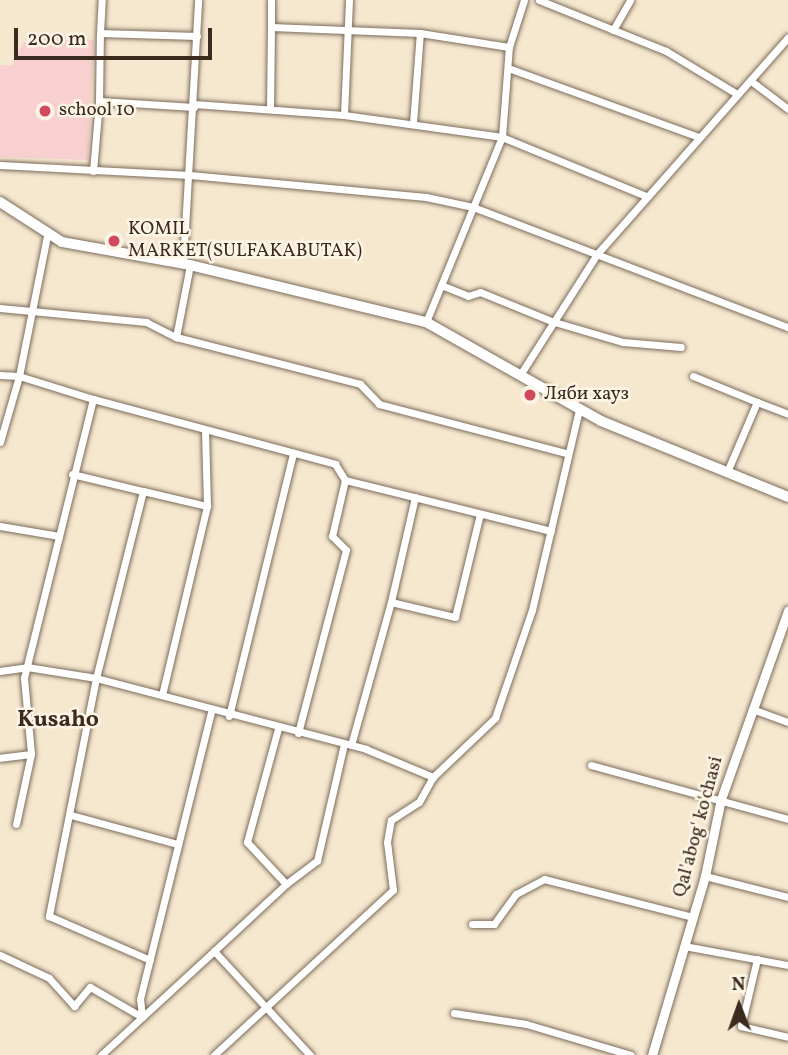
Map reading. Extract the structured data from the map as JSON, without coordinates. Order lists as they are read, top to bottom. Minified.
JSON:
{"streets":{"street":["Qal'abog' ko'chasi"]},"districts":["Kusaho"],"places":["school 10","KOMIL MARKET(SULFAKABUTAK)","Ляби хауз"],"scale_bar":"200 m","north":"top"}
